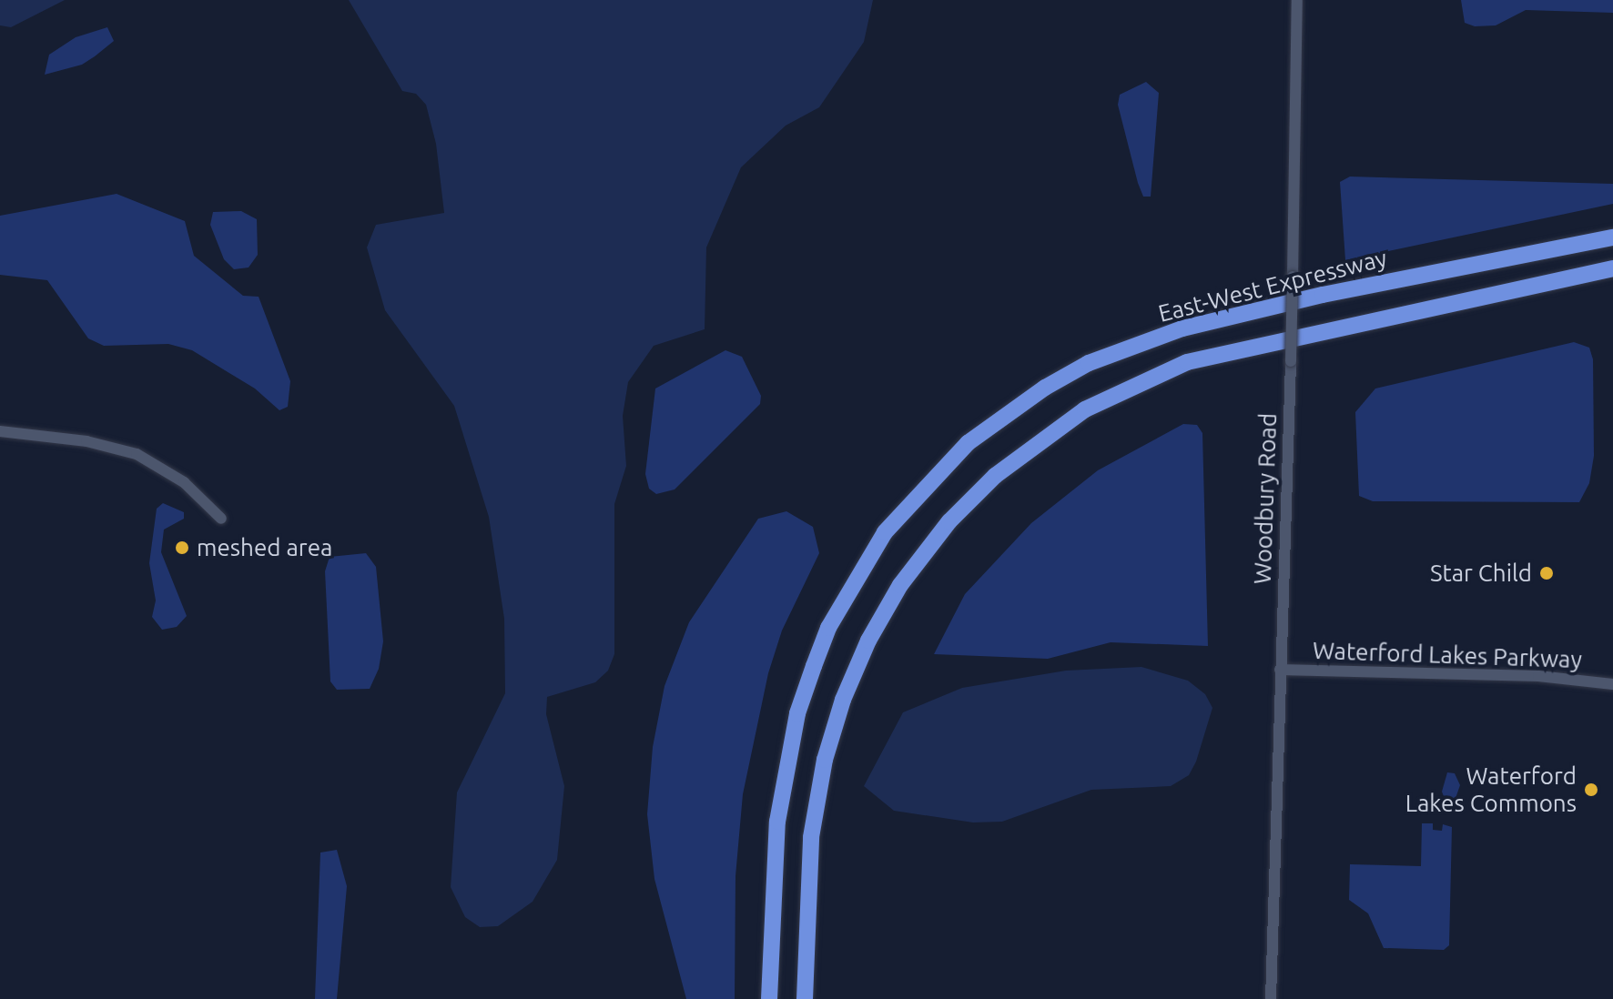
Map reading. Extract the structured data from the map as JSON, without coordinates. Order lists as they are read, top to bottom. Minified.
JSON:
{"streets":{"highway":["East-West Expressway"],"street":["Woodbury Road","Waterford Lakes Parkway"]},"crossings":[["Woodbury Road","Waterford Lakes Parkway"]],"places":["meshed area","Star Child","Waterford Lakes Commons"]}
